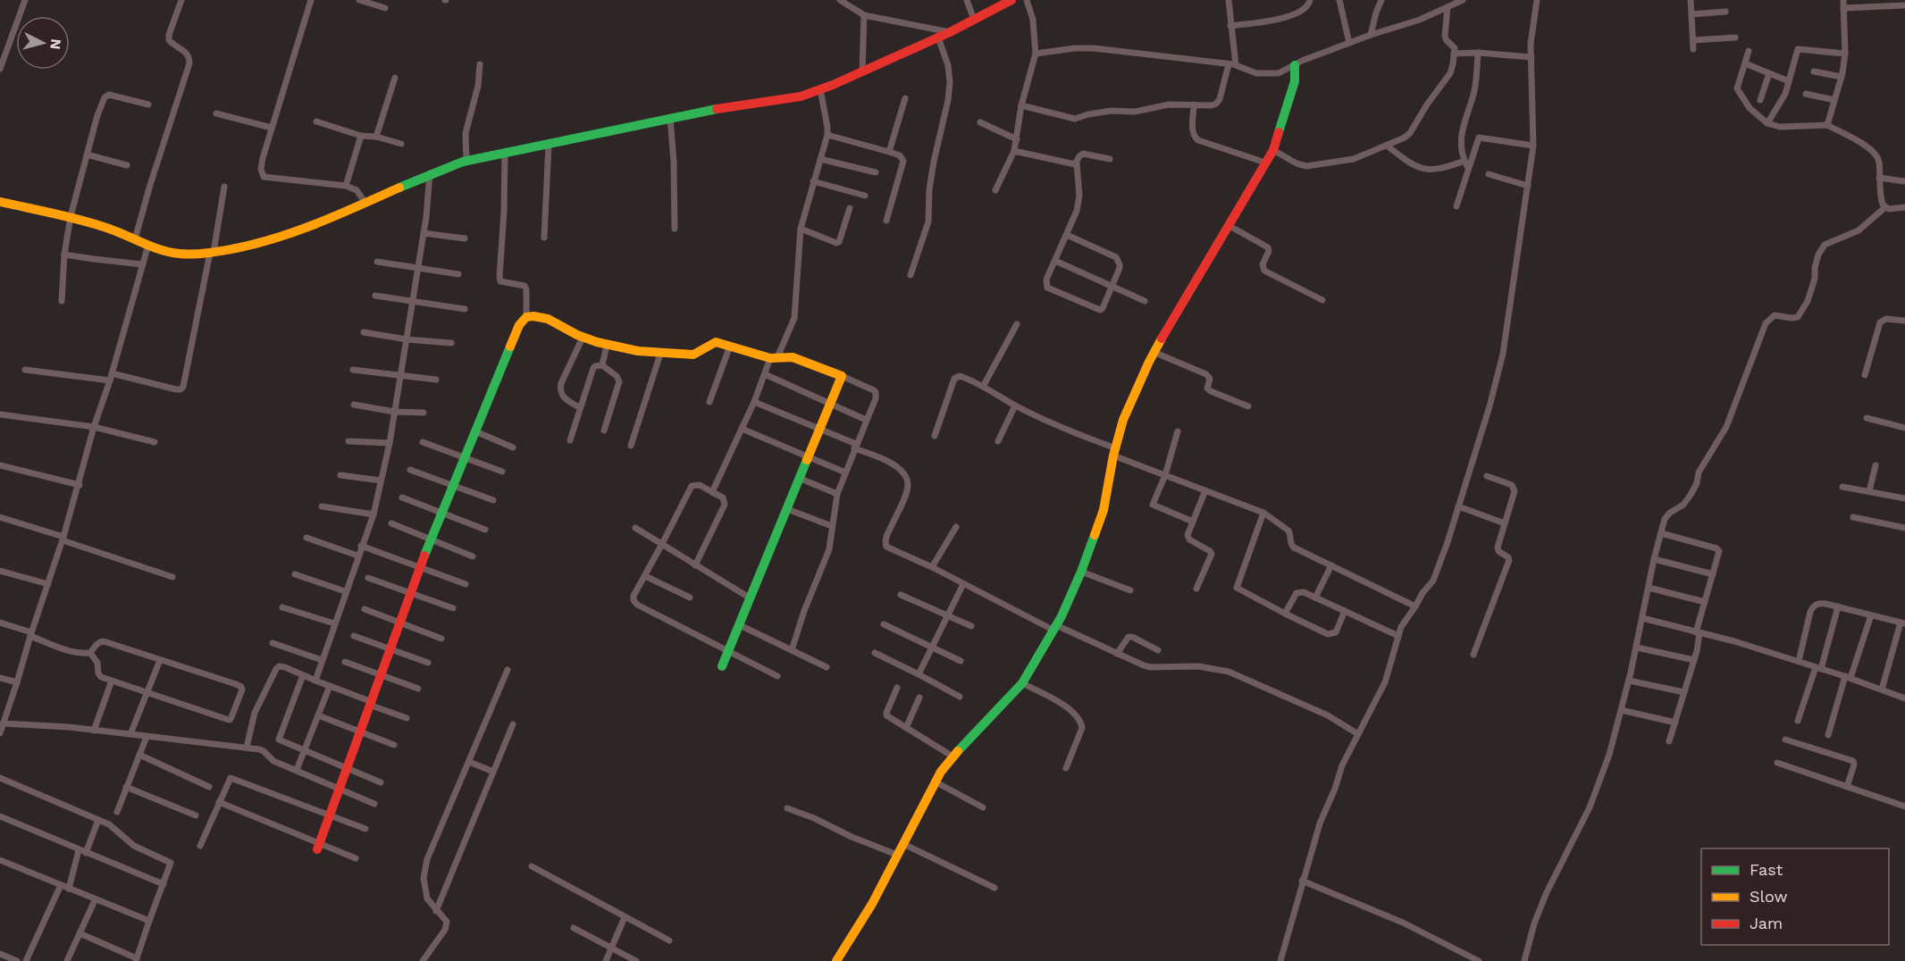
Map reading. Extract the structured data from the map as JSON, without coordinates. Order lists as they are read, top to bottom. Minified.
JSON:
{"legend":["Fast","Slow","Jam"],"north":"right"}
